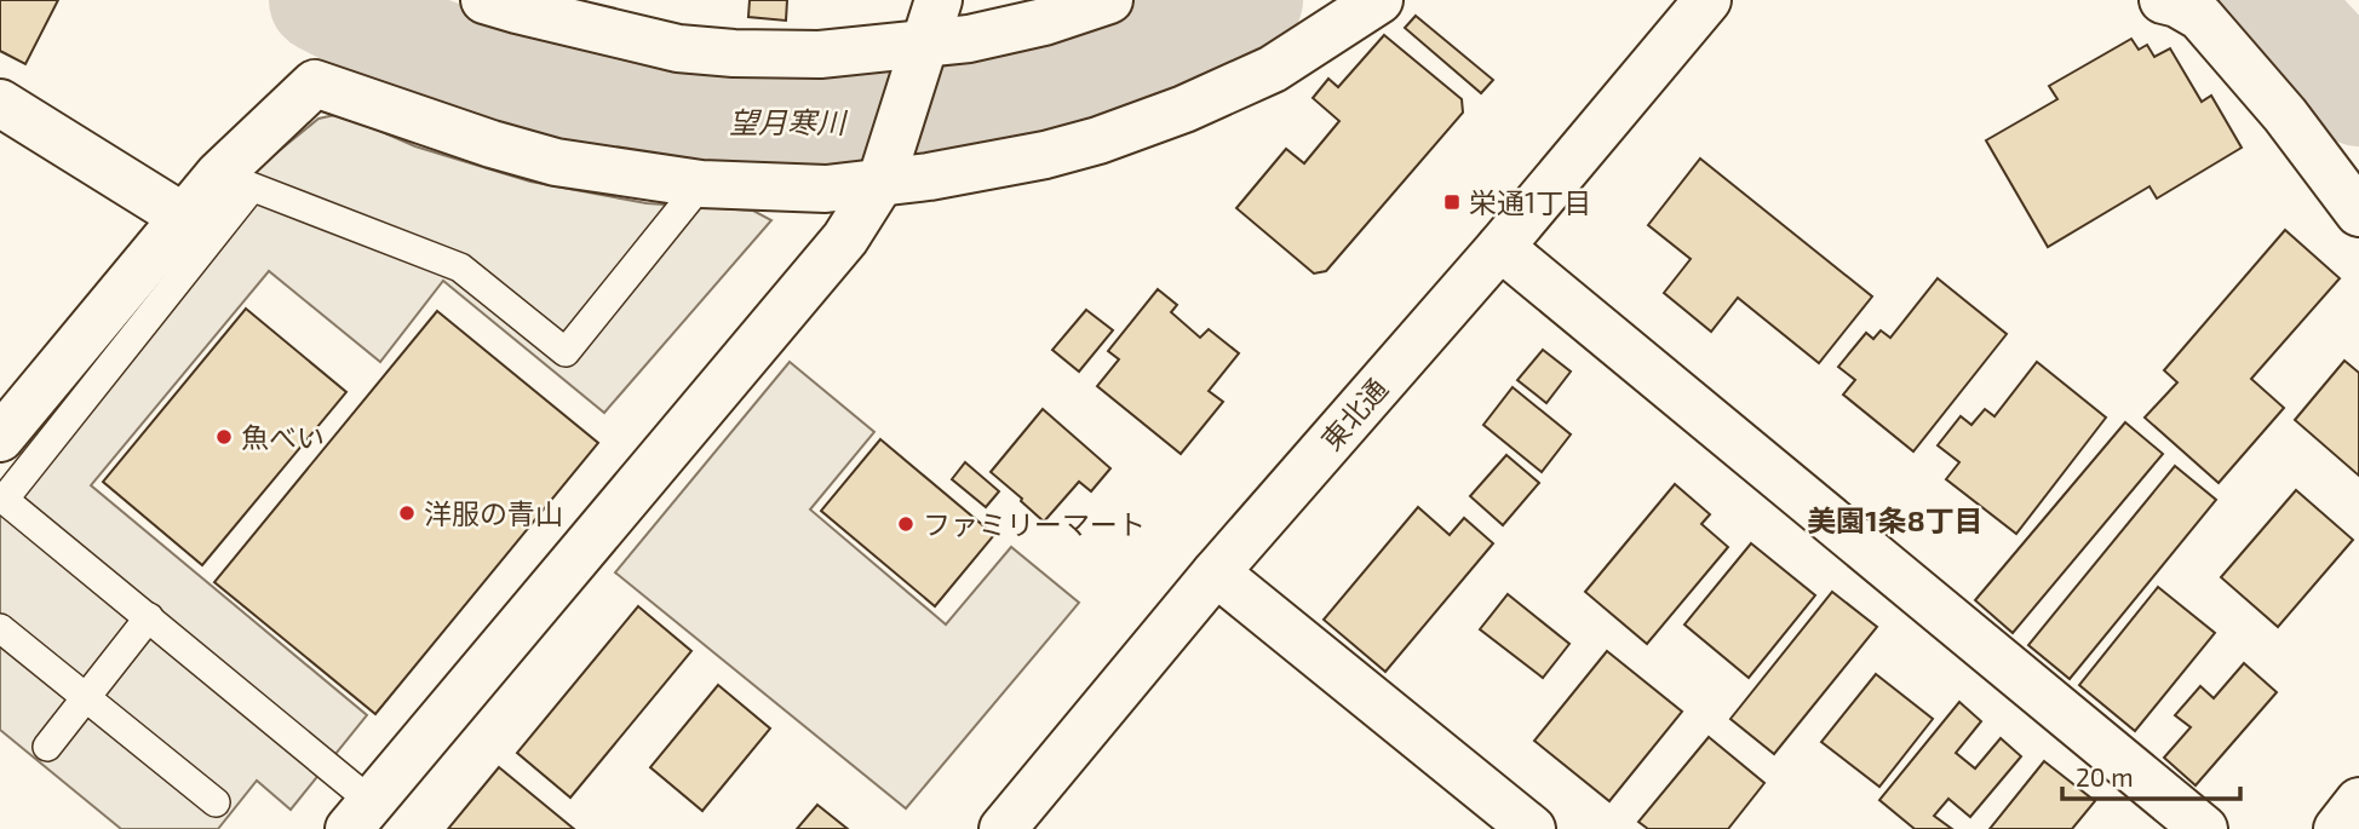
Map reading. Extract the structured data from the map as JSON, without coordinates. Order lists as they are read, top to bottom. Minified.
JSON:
{"streets":{"street":["東北通"]},"districts":["美園1条8丁目"],"water":["望月寒川"],"places":{"transit":["栄通1丁目"],"other":["魚べい","洋服の青山","ファミリーマート"]},"scale_bar":"20 m"}
